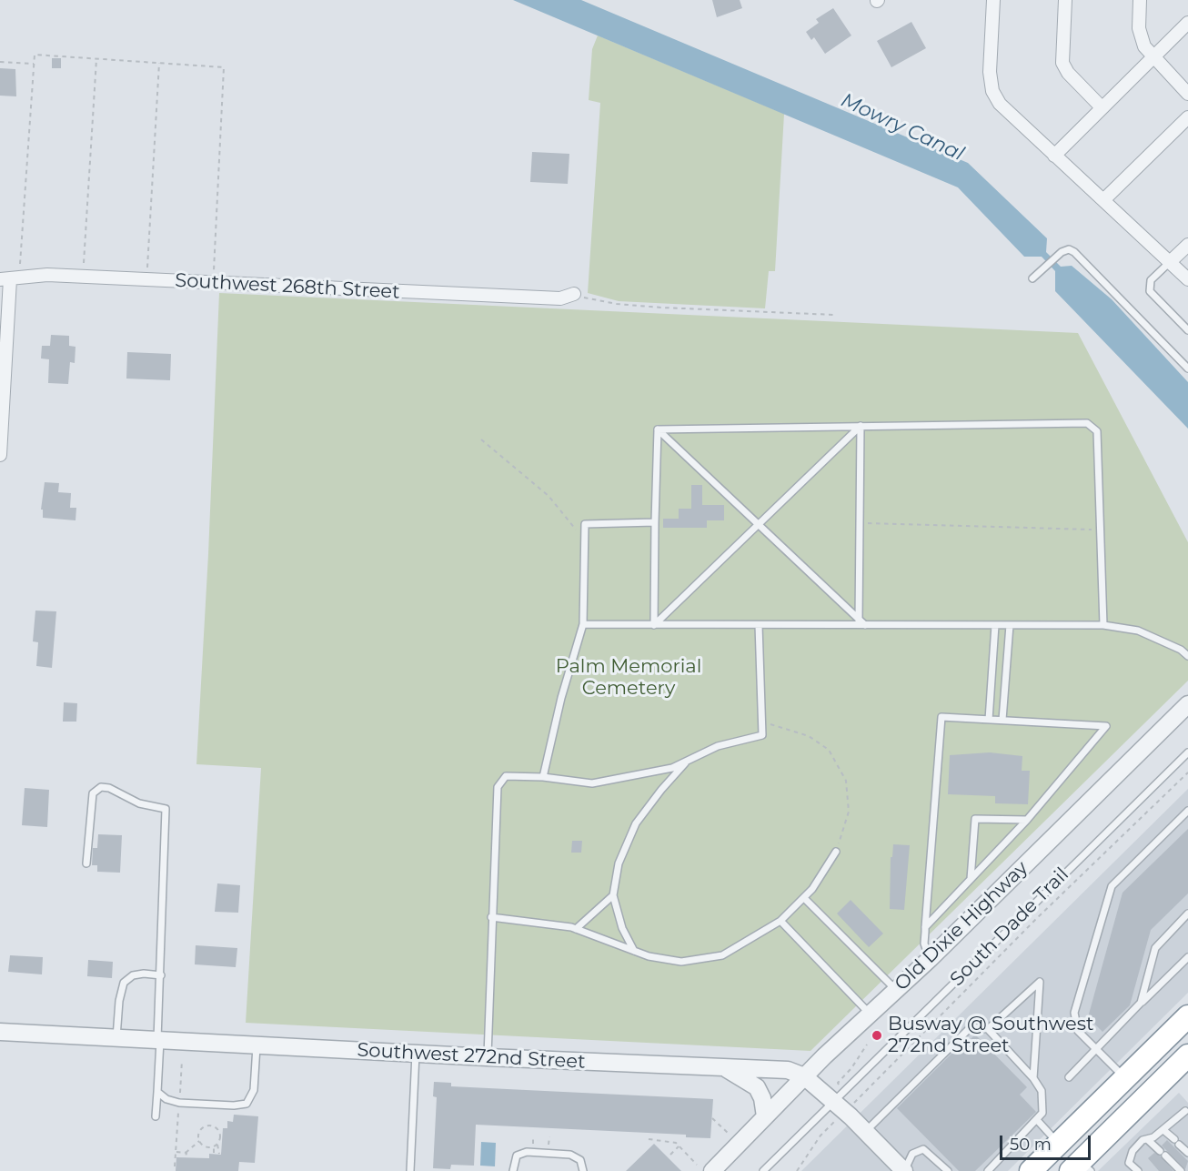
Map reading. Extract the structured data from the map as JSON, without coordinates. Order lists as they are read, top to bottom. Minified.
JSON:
{"streets":{"street":["Southwest 268th Street","Old Dixie Highway","Southwest 272nd Street"],"path":["South Dade Trail"]},"crossings":[["Old Dixie Highway","Southwest 272nd Street"]],"water":["Mowry Canal"],"parks":["Palm Memorial Cemetery"],"places":["Busway @ Southwest 272nd Street"],"scale_bar":"50 m"}
